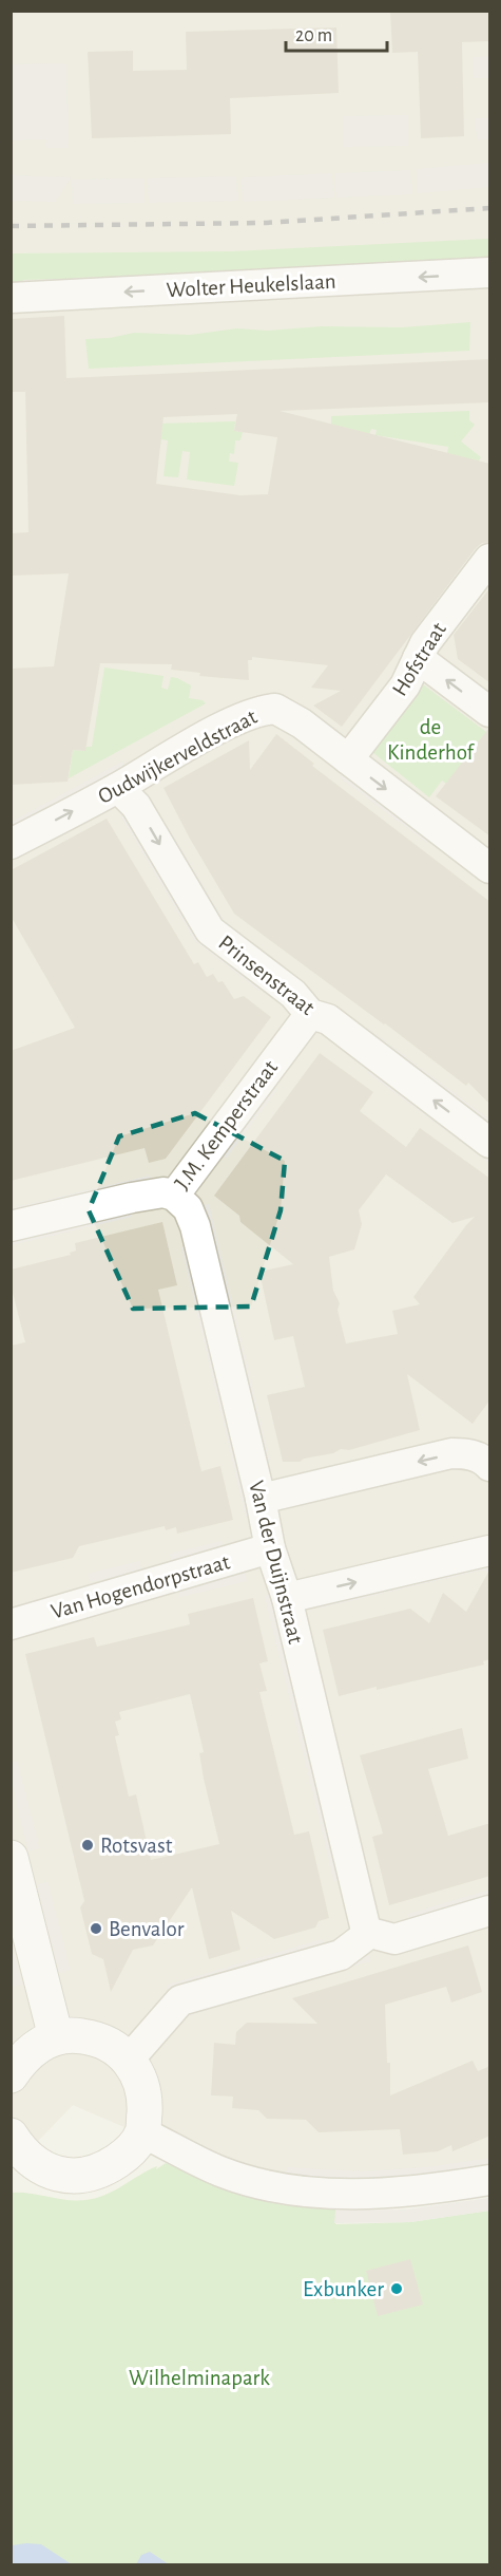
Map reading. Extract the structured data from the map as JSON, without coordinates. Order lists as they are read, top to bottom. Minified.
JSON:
{"streets":{"street":["Wolter Heukelslaan","Hofstraat","Oudwijkerveldstraat","Prinsenstraat","J.M. Kemperstraat","Van der Duijnstraat","Van Hogendorpstraat"]},"crossings":[["Hofstraat","Oudwijkerveldstraat"],["Oudwijkerveldstraat","Prinsenstraat"],["Prinsenstraat","J.M. Kemperstraat"],["J.M. Kemperstraat","Van der Duijnstraat"],["Van der Duijnstraat","Van Hogendorpstraat"]],"one_way":["Wolter Heukelslaan","Oudwijkerveldstraat"],"parks":["de Kinderhof","Wilhelminapark"],"places":["Rotsvast","Benvalor","Exbunker"],"scale_bar":"20 m"}
